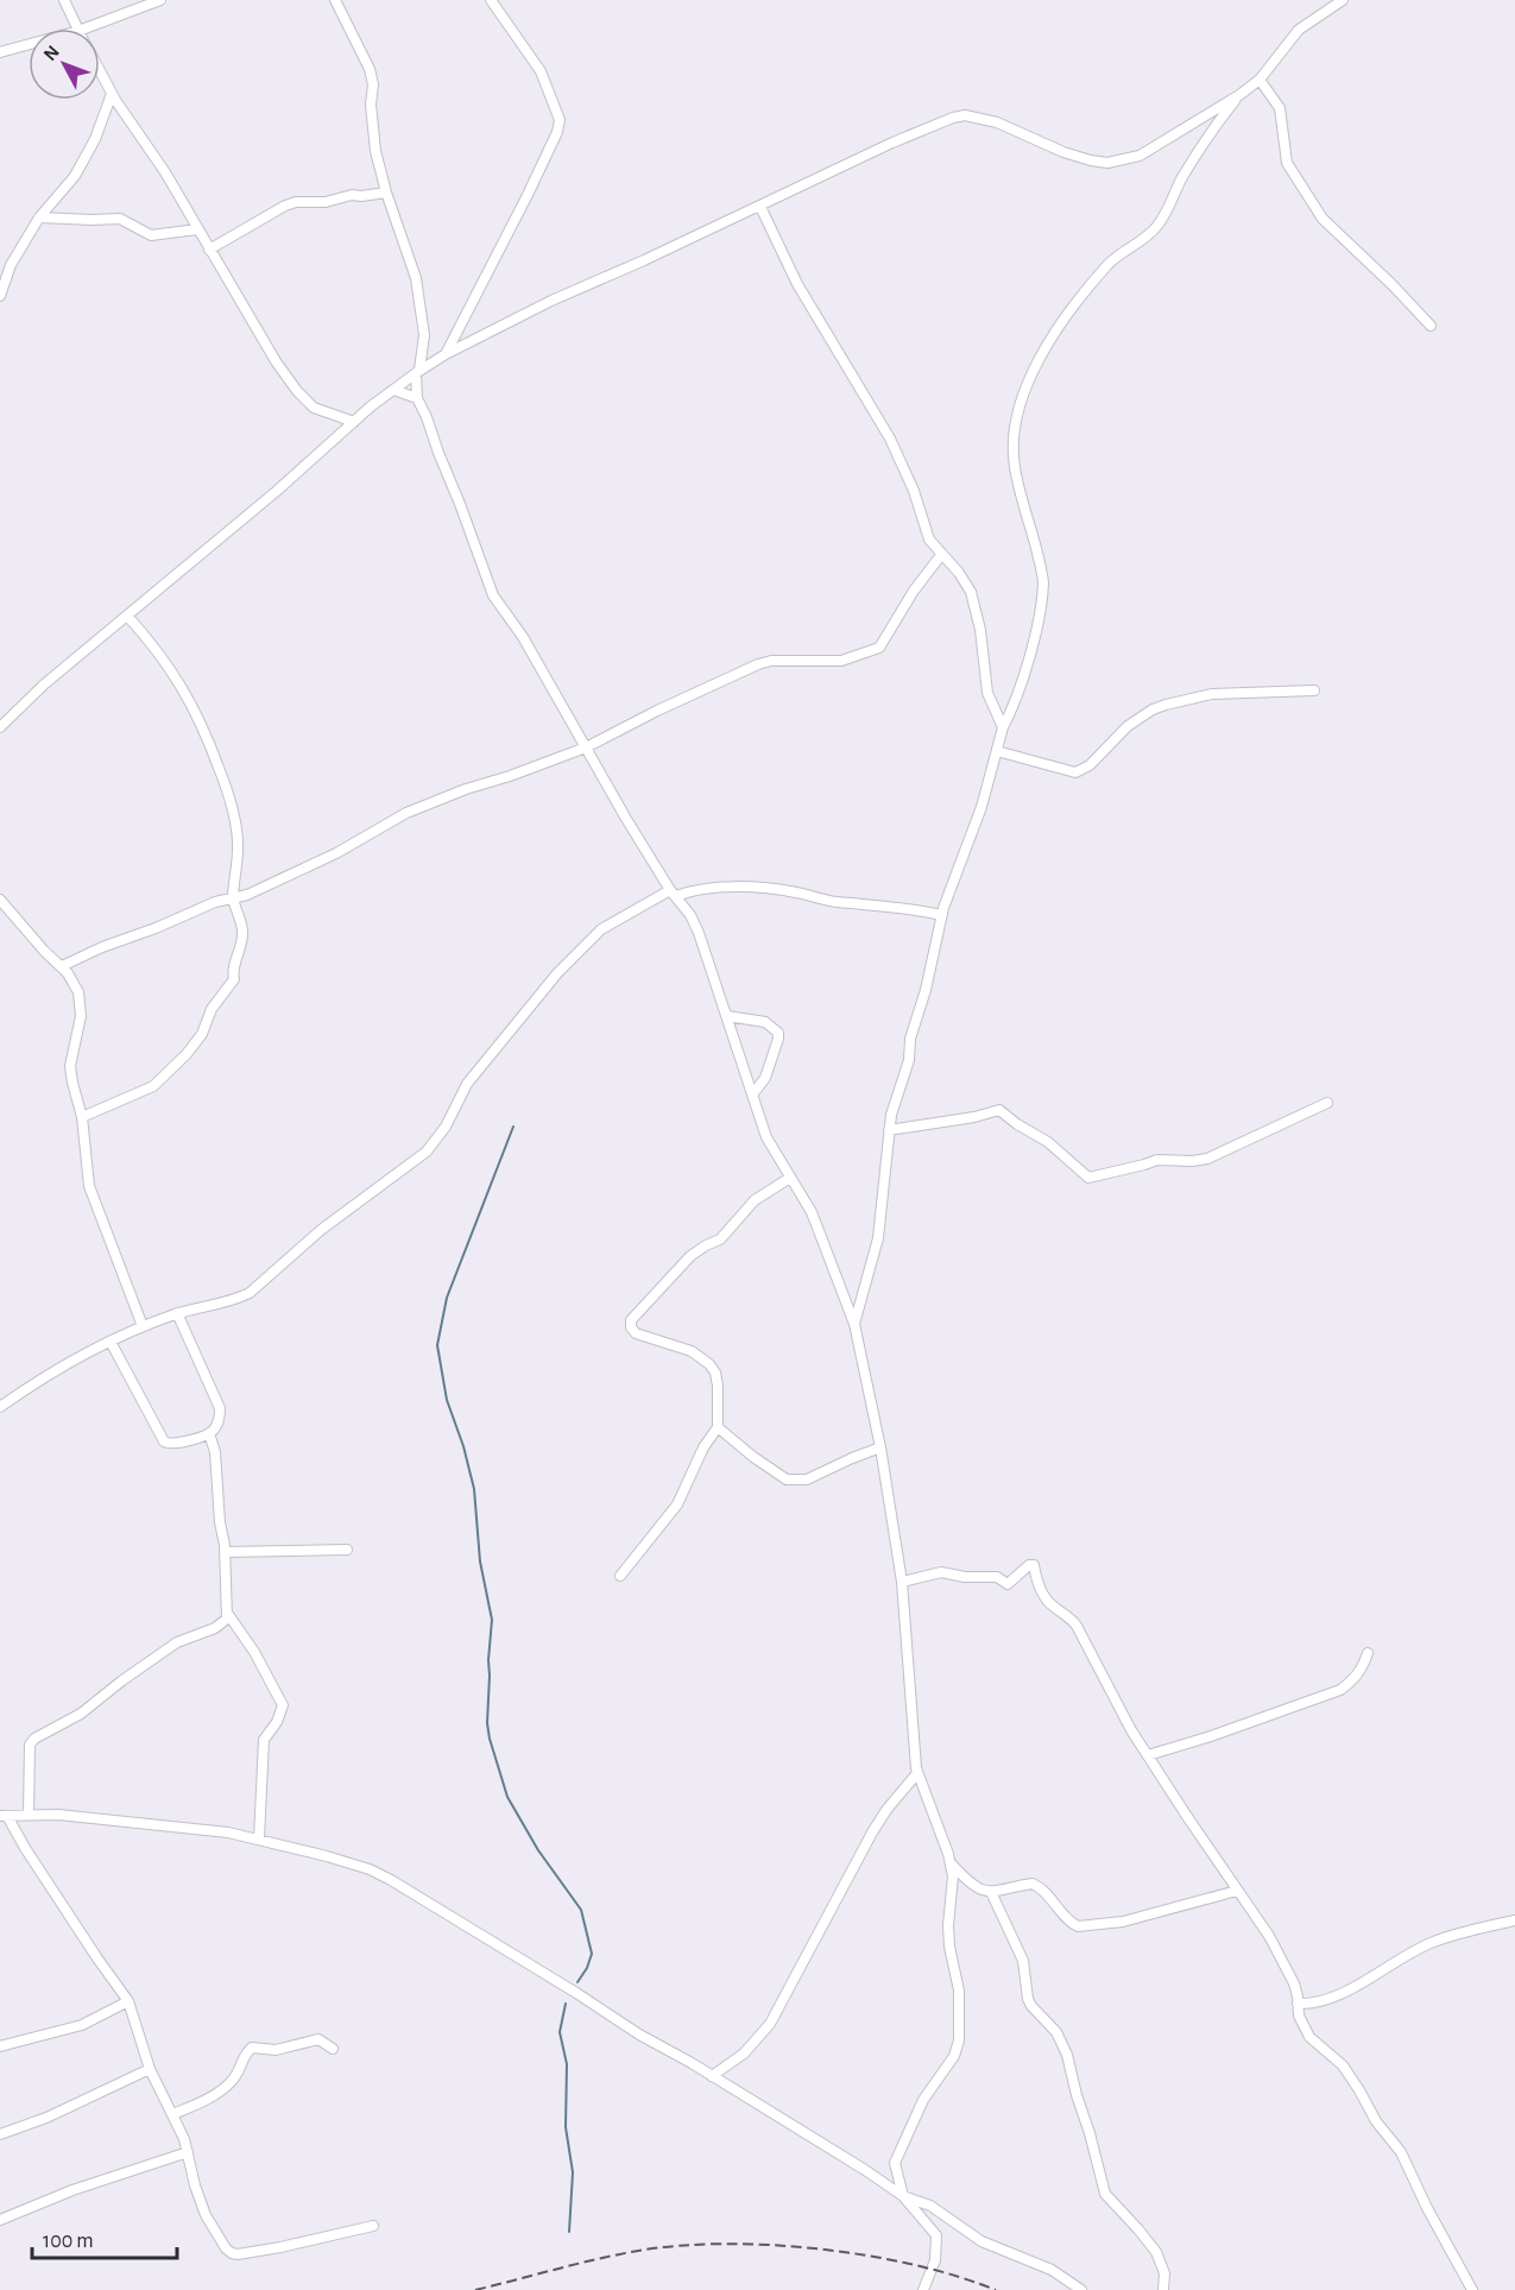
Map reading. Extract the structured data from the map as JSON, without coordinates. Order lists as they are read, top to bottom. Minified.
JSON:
{"scale_bar":"100 m","north":"top left"}
